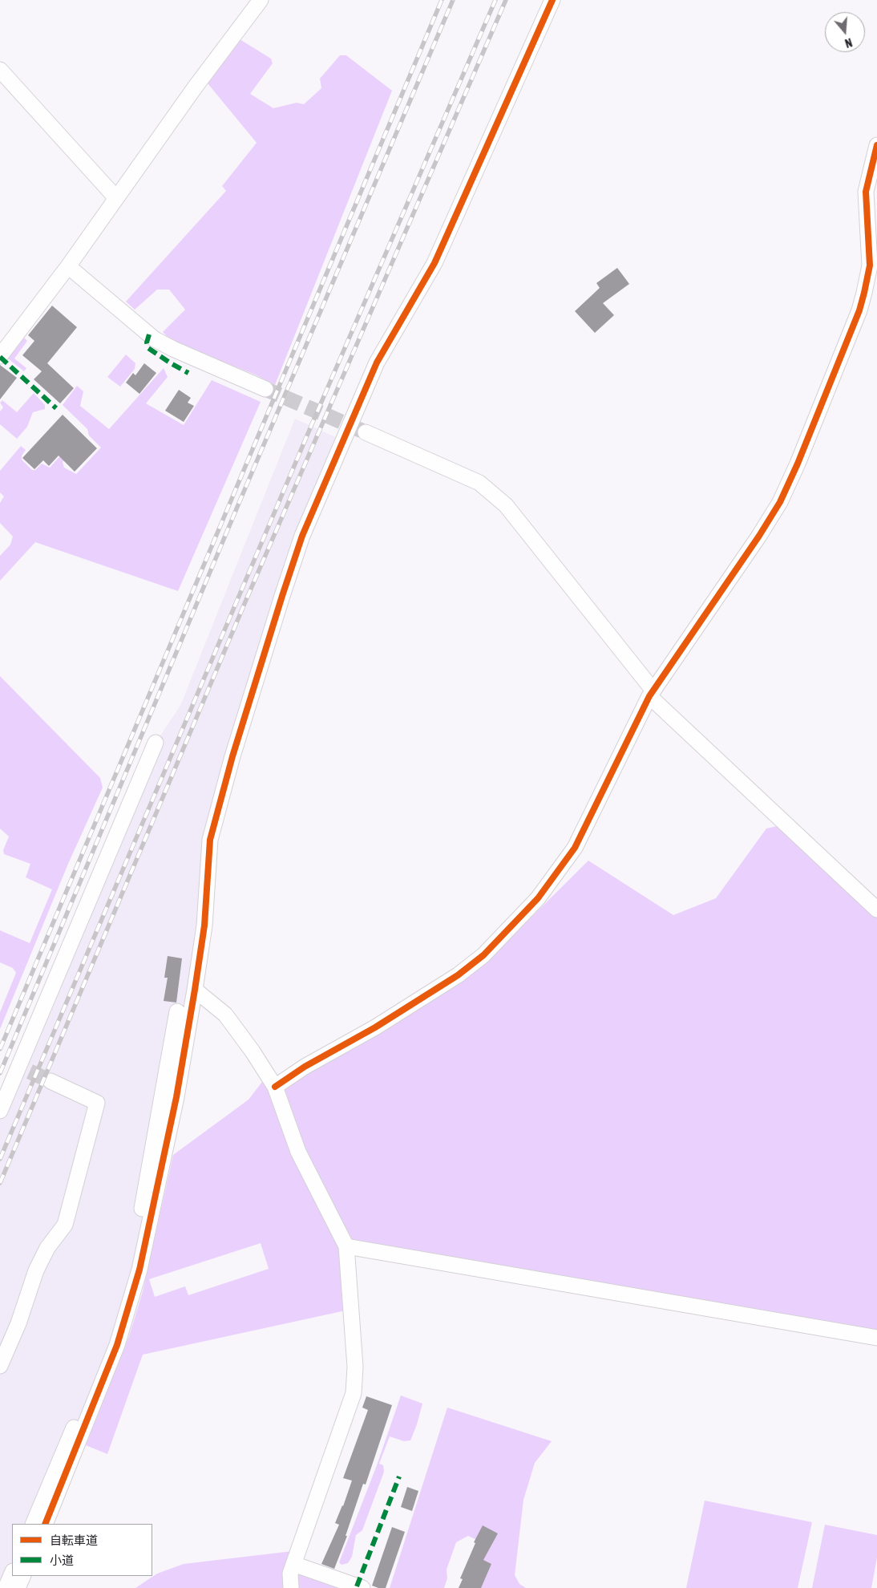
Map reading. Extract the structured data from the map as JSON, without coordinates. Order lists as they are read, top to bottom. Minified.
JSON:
{"legend":["自転車道","小道"],"north":"bottom"}
